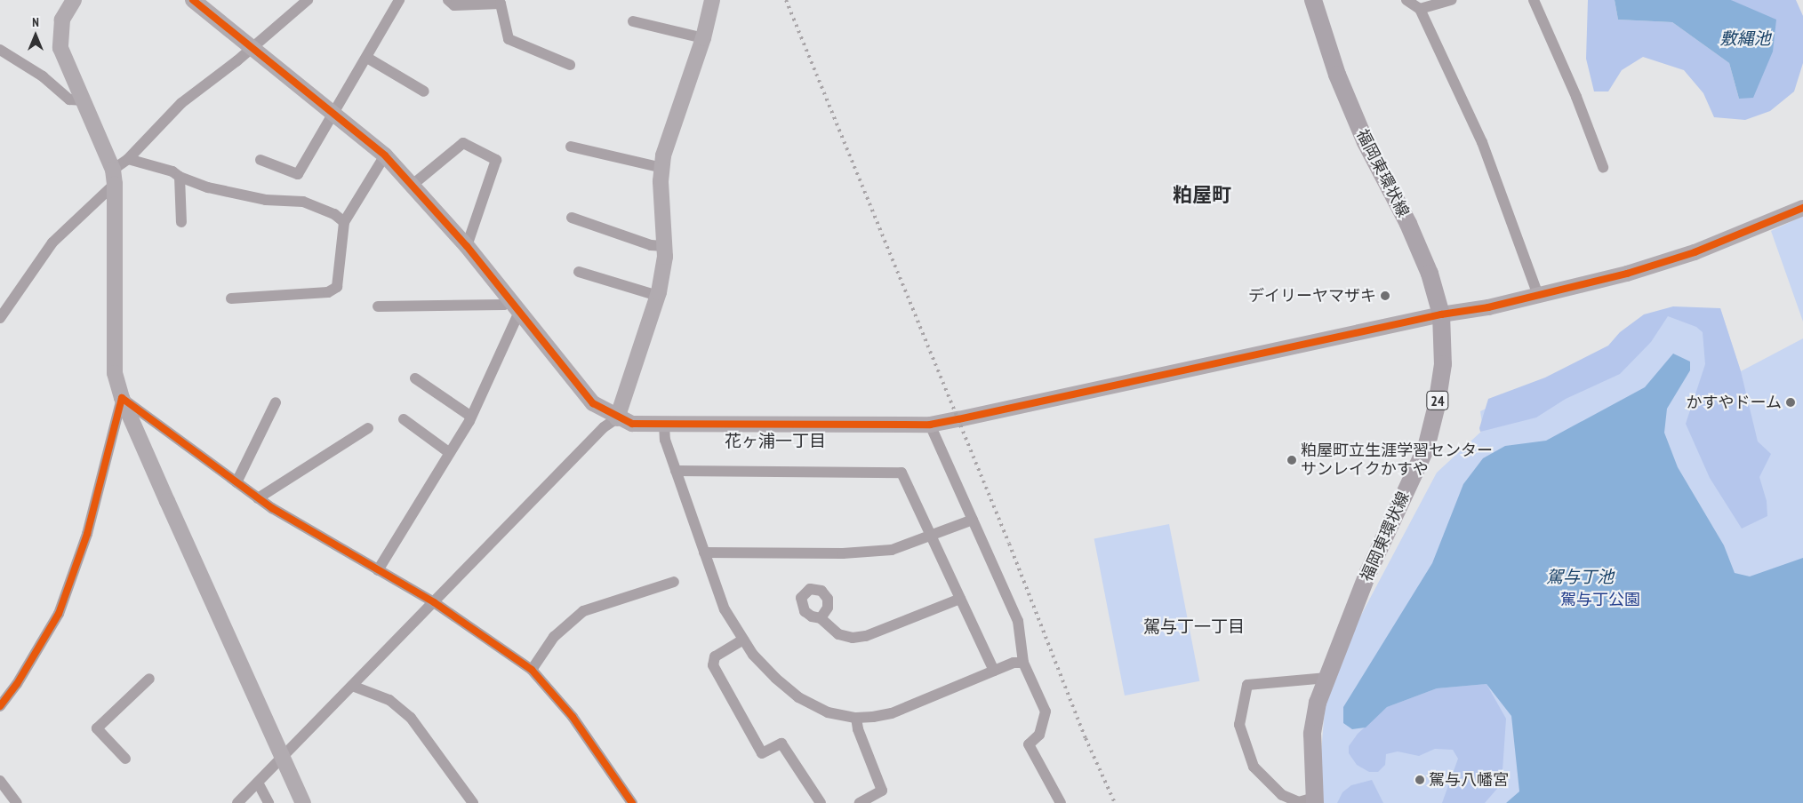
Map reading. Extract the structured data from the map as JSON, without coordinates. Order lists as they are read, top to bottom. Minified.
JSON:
{"streets":{"main road":["福岡東環状線","24"]},"districts":["粕屋町","花ヶ浦一丁目","駕与丁一丁目"],"water":["敷縄池","駕与丁池"],"parks":["駕与丁公園"],"places":["デイリーヤマザキ","かすやドーム","粕屋町立生涯学習センター サンレイクかすや","駕与八幡宮"],"north":"top"}
